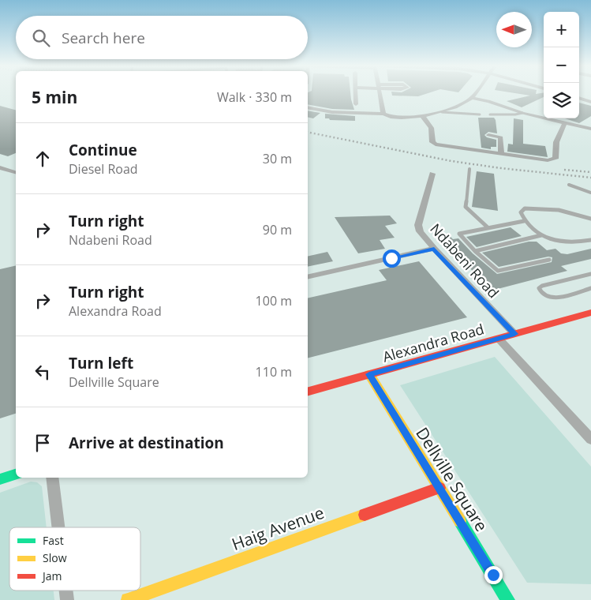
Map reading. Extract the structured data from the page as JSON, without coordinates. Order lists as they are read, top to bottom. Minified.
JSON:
{"streets":{"street":["Ndabeni Road","Alexandra Road","Dellville Square","Haig Avenue"]},"crossings":[["Ndabeni Road","Alexandra Road"],["Alexandra Road","Dellville Square"],["Dellville Square","Haig Avenue"]],"legend":["Fast","Slow","Jam"],"north":"left","page":{"map_buttons":["+","−"],"search":"Search here","heading":["5 min","Walk · 330 m"],"list":[["Continue","Diesel Road","30 m"],["Turn right","Ndabeni Road","90 m"],["Turn right","Alexandra Road","100 m"],["Turn left","Dellville Square","110 m"],"Arrive at destination"]}}
